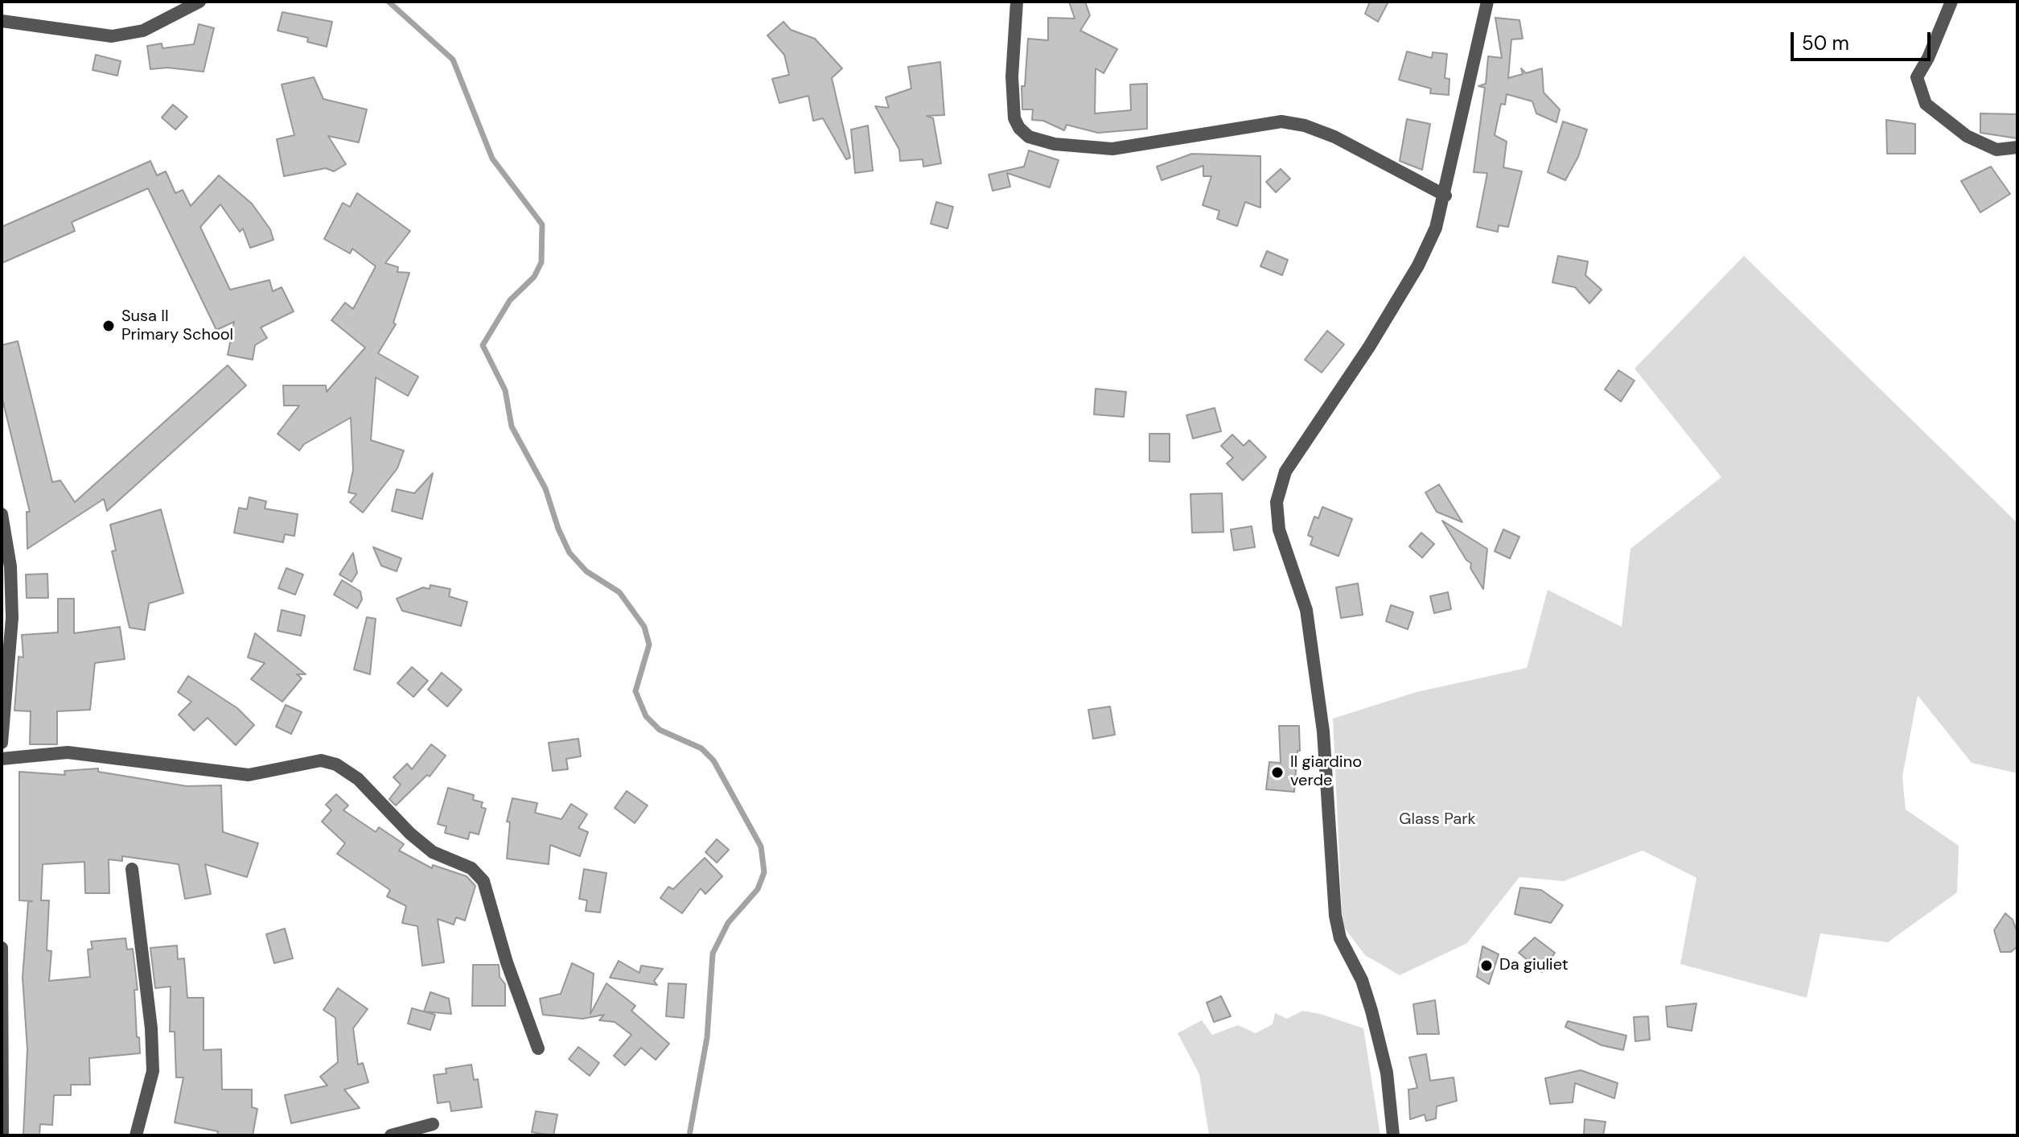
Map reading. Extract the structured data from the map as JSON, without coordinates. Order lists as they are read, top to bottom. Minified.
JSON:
{"parks":["Glass Park"],"places":["Susa II Primary School","Il giardino verde","Da giuliet"],"scale_bar":"50 m"}
